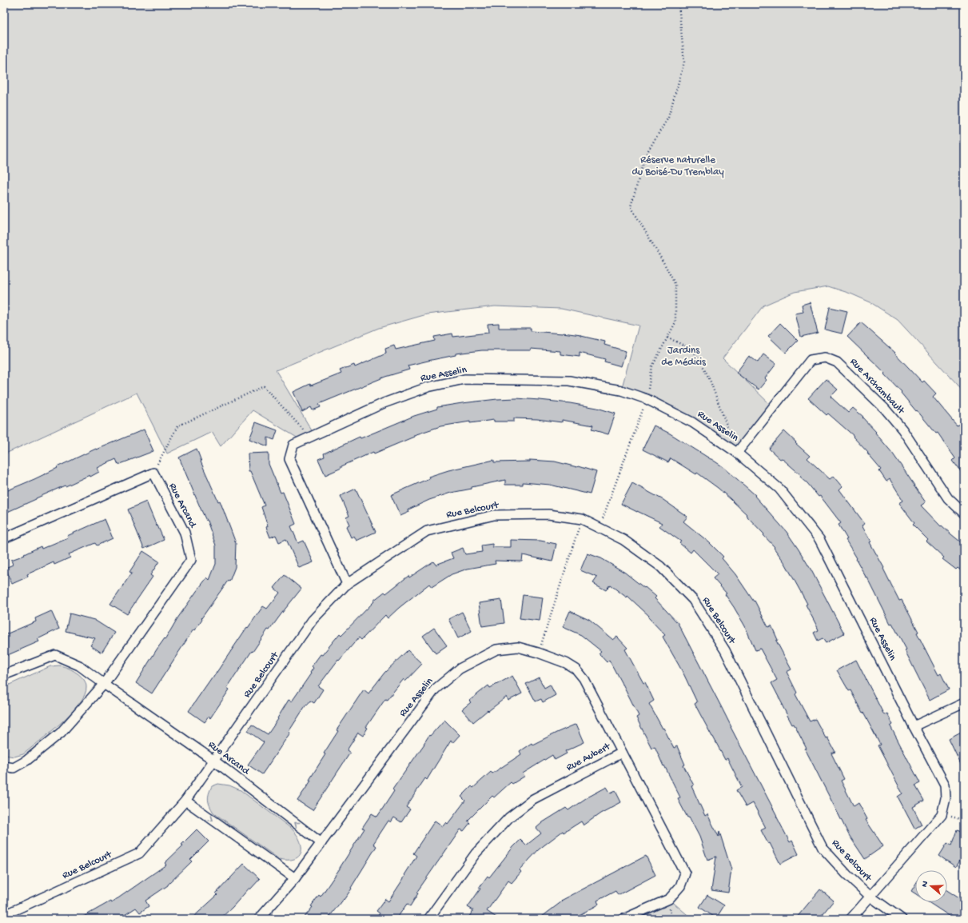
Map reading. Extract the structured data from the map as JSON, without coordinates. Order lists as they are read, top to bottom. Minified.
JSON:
{"streets":{"street":["Rue Asselin","Rue Archambault","Rue Arcand","Rue Belcourt","Rue Aubert"]},"crossings":[["Rue Asselin","Rue Archambault"],["Rue Asselin","Rue Arcand"],["Rue Asselin","Rue Belcourt"],["Rue Asselin","Rue Aubert"],["Rue Arcand","Rue Belcourt"]],"parks":["Réserve naturelle du Boisé-Du Tremblay","Jardins de Médicis"],"north":"left"}
